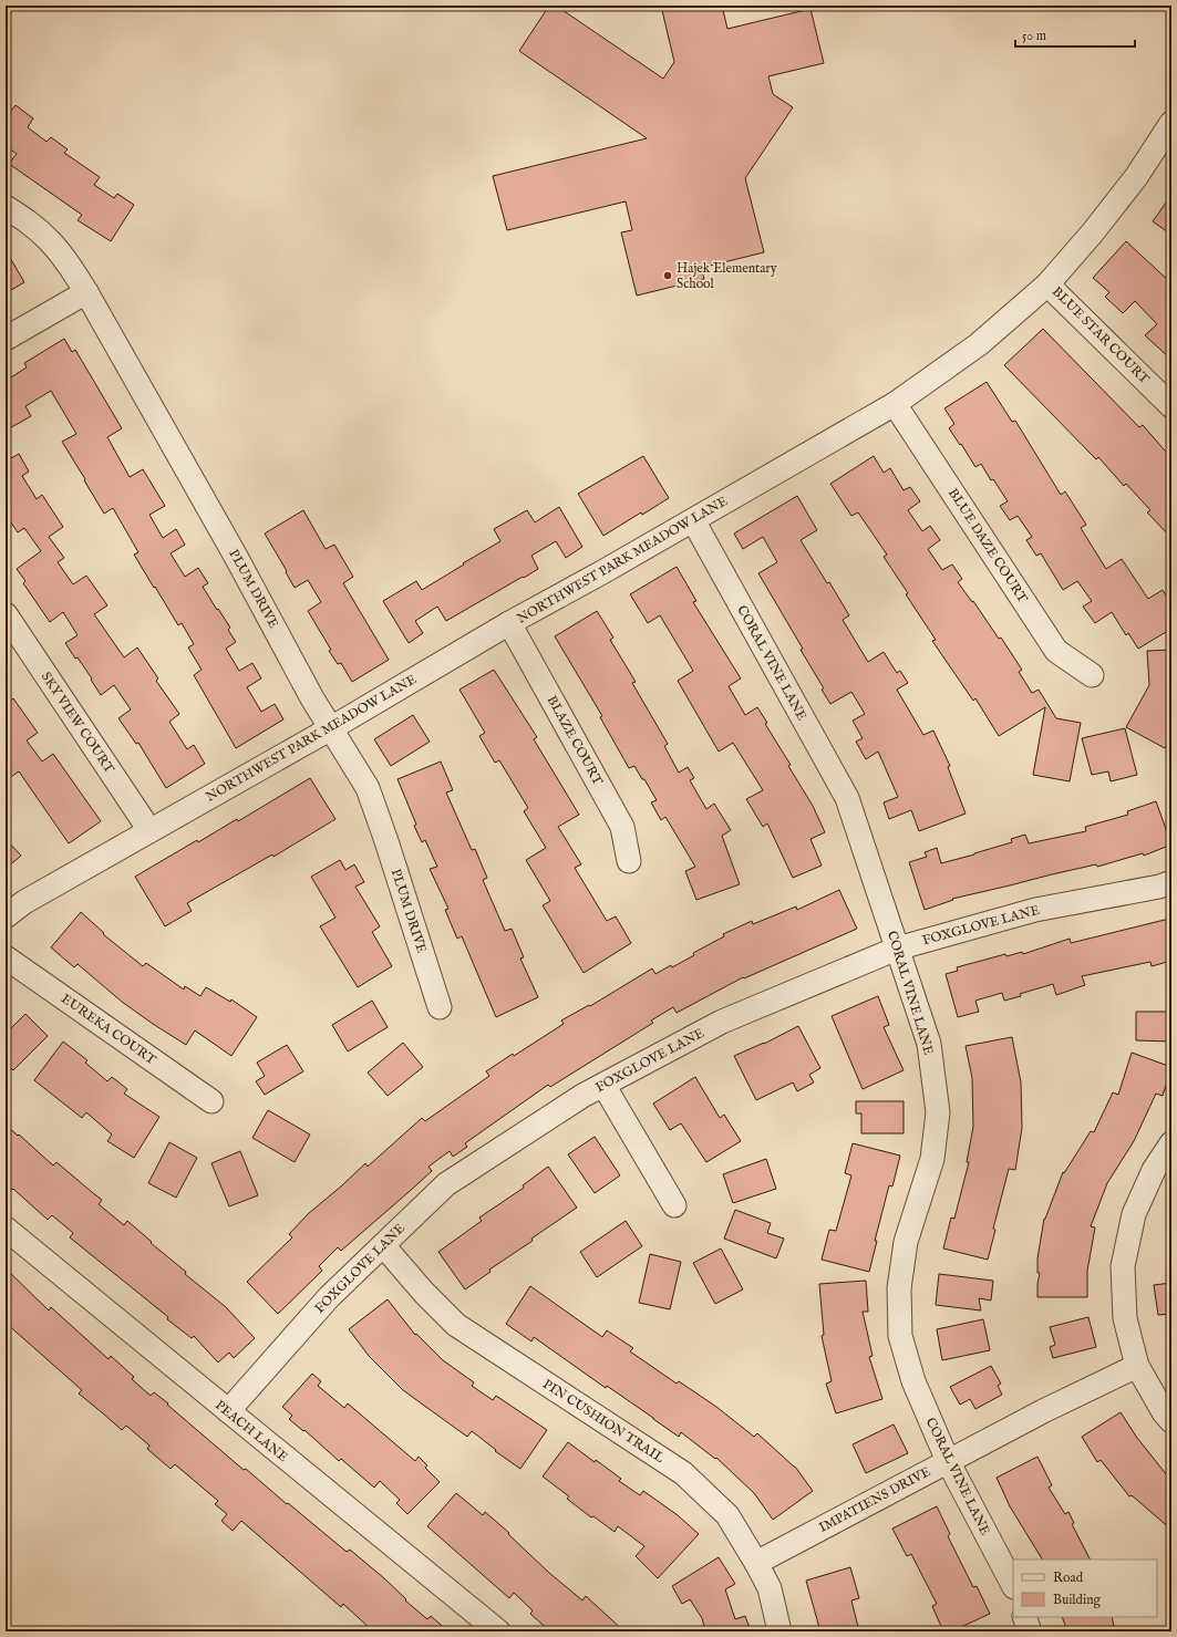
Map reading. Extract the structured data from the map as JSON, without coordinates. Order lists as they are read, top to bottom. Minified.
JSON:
{"streets":{"street":["BLUE STAR COURT","BLUE DAZE COURT","NORTHWEST PARK MEADOW LANE","PLUM DRIVE","CORAL VINE LANE","SKY VIEW COURT","BLAZE COURT","FOXGLOVE LANE","EUREKA COURT","PIN CUSHION TRAIL","PEACH LANE","IMPATIENS DRIVE"]},"crossings":[["BLUE STAR COURT","NORTHWEST PARK MEADOW LANE"],["BLUE DAZE COURT","NORTHWEST PARK MEADOW LANE"],["NORTHWEST PARK MEADOW LANE","PLUM DRIVE"],["NORTHWEST PARK MEADOW LANE","CORAL VINE LANE"],["NORTHWEST PARK MEADOW LANE","SKY VIEW COURT"],["NORTHWEST PARK MEADOW LANE","BLAZE COURT"],["CORAL VINE LANE","FOXGLOVE LANE"],["CORAL VINE LANE","IMPATIENS DRIVE"],["FOXGLOVE LANE","PIN CUSHION TRAIL"],["FOXGLOVE LANE","PEACH LANE"],["PIN CUSHION TRAIL","IMPATIENS DRIVE"]],"places":["Hajek Elementary School"],"legend":["Road","Building"],"scale_bar":"50 m"}
